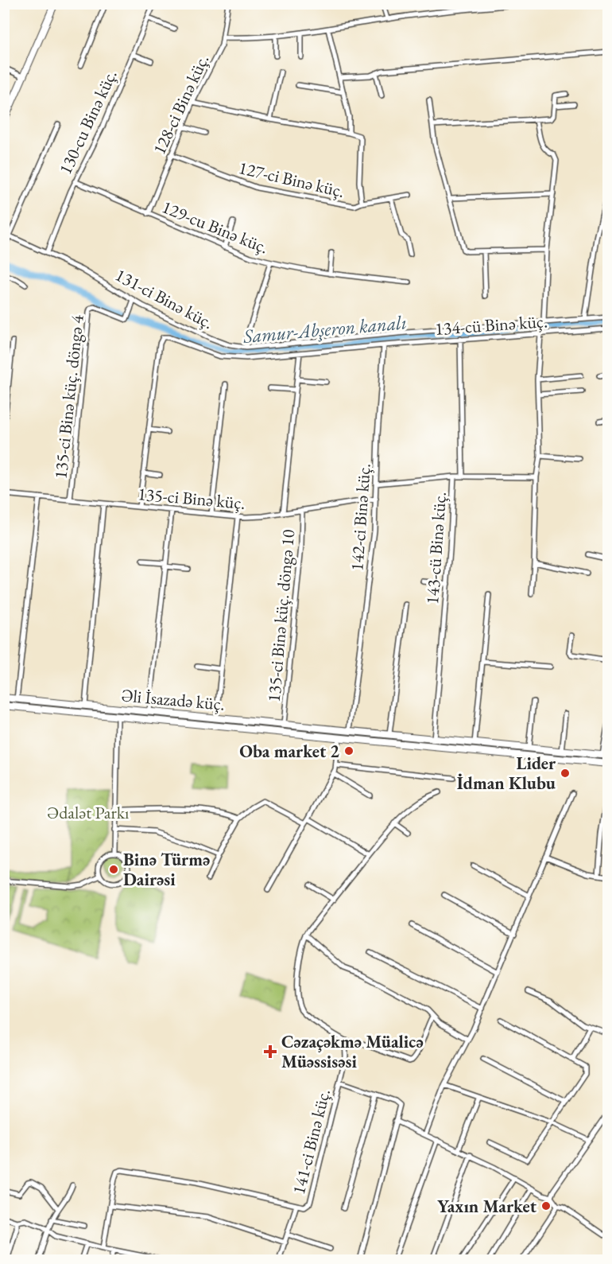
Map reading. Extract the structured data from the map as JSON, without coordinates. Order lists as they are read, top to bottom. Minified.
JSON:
{"streets":{"main road":["Əli İsazadə küç."],"street":["128-ci Binə küç.","130-cu Binə küç.","127-ci Binə küç.","129-cu Binə küç.","131-ci Binə küç.","134-cü Binə küç.","135-ci Binə küç. döngə 4","135-ci Binə küç.","142-ci Binə küç.","143-cü Binə küç.","135-ci Binə küç. döngə 10","141-ci Binə küç."]},"crossings":[["128-ci Binə küç.","127-ci Binə küç."],["128-ci Binə küç.","129-cu Binə küç."],["130-cu Binə küç.","129-cu Binə küç."],["130-cu Binə küç.","131-ci Binə küç."],["131-ci Binə küç.","135-ci Binə küç. döngə 4"],["134-cü Binə küç.","142-ci Binə küç."],["134-cü Binə küç.","143-cü Binə küç."],["135-ci Binə küç. döngə 4","135-ci Binə küç."],["135-ci Binə küç.","142-ci Binə küç."],["135-ci Binə küç.","135-ci Binə küç. döngə 10"],["142-ci Binə küç.","Əli İsazadə küç."],["135-ci Binə küç. döngə 10","Əli İsazadə küç."]],"water":["Samur-Abşeron kanalı"],"parks":["Ədalət Parkı"],"places":{"other":["Oba market 2","Lider İdman Klubu","Binə Türmə Dairəsi","Yaxın Market"],"health":["Cəzaçəkmə Müalicə Müəssisəsi"]}}
